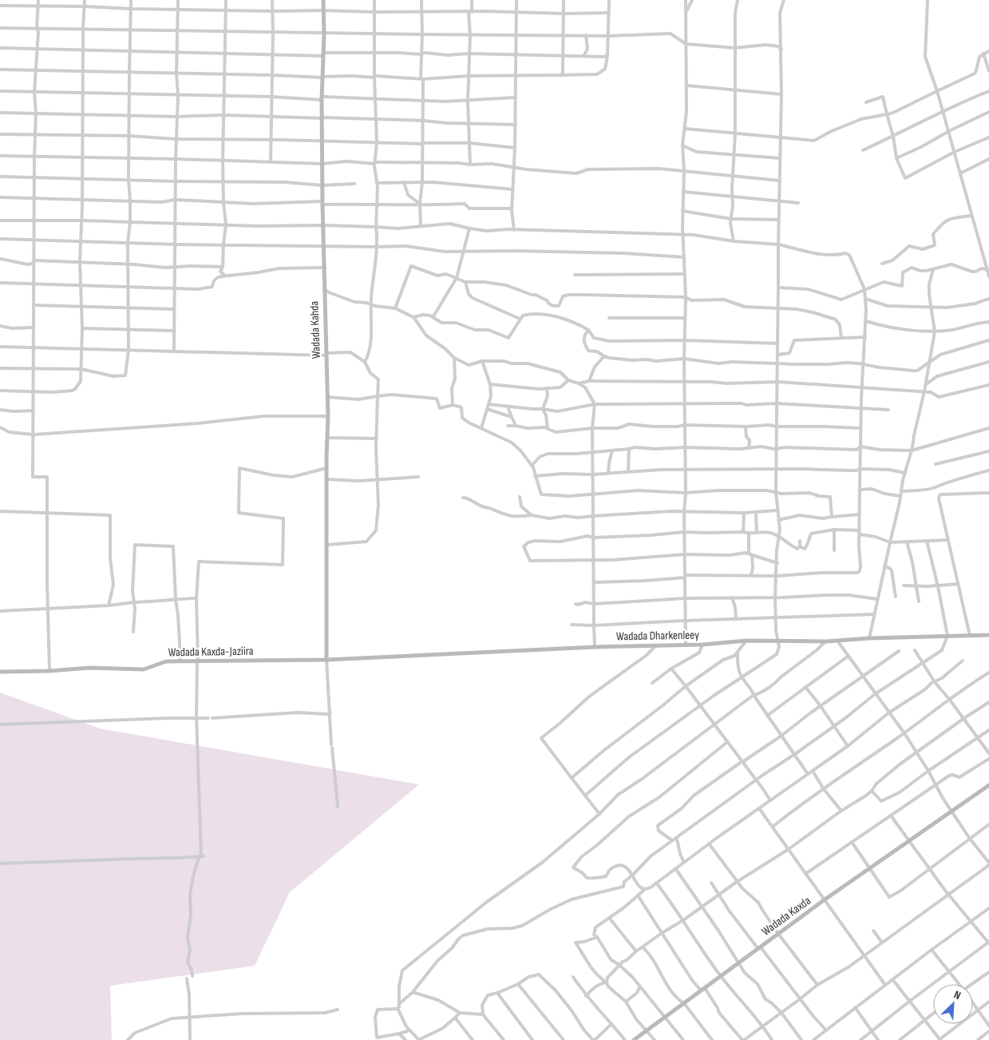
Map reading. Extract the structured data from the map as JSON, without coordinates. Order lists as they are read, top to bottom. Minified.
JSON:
{"streets":{"main road":["Wadada Kahda","Wadada Dharkenleey","Wadada Kaxda-Jaziira","Wadada Kaxda"]},"crossings":[["Wadada Kahda","Wadada Dharkenleey"],["Wadada Kahda","Wadada Kaxda-Jaziira"],["Wadada Dharkenleey","Wadada Kaxda-Jaziira"]],"north":"top right"}
